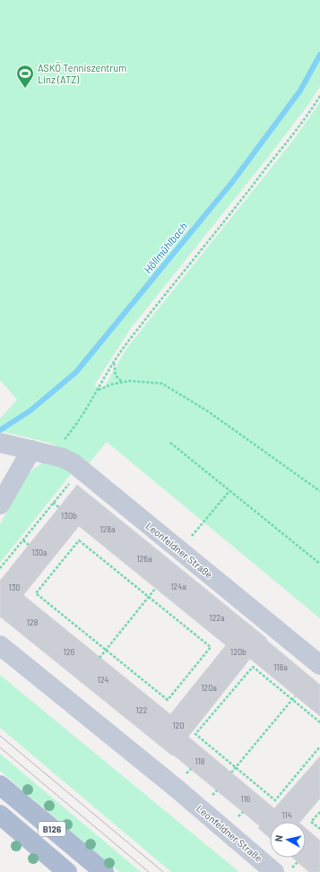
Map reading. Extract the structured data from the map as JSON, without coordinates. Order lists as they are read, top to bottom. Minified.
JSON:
{"streets":{"main road":["B126"],"street":["Leonfeldner Straße"]},"water":["Höllmühlbach"],"places":{"sports":["ASKÖ Tenniszentrum Linz (ATZ)"]},"house_numbers":["130b","128a","130a","126a","124a","130","122a","128","126","120b","118a","124","120a","122","120","118","116","114"],"north":"left"}
